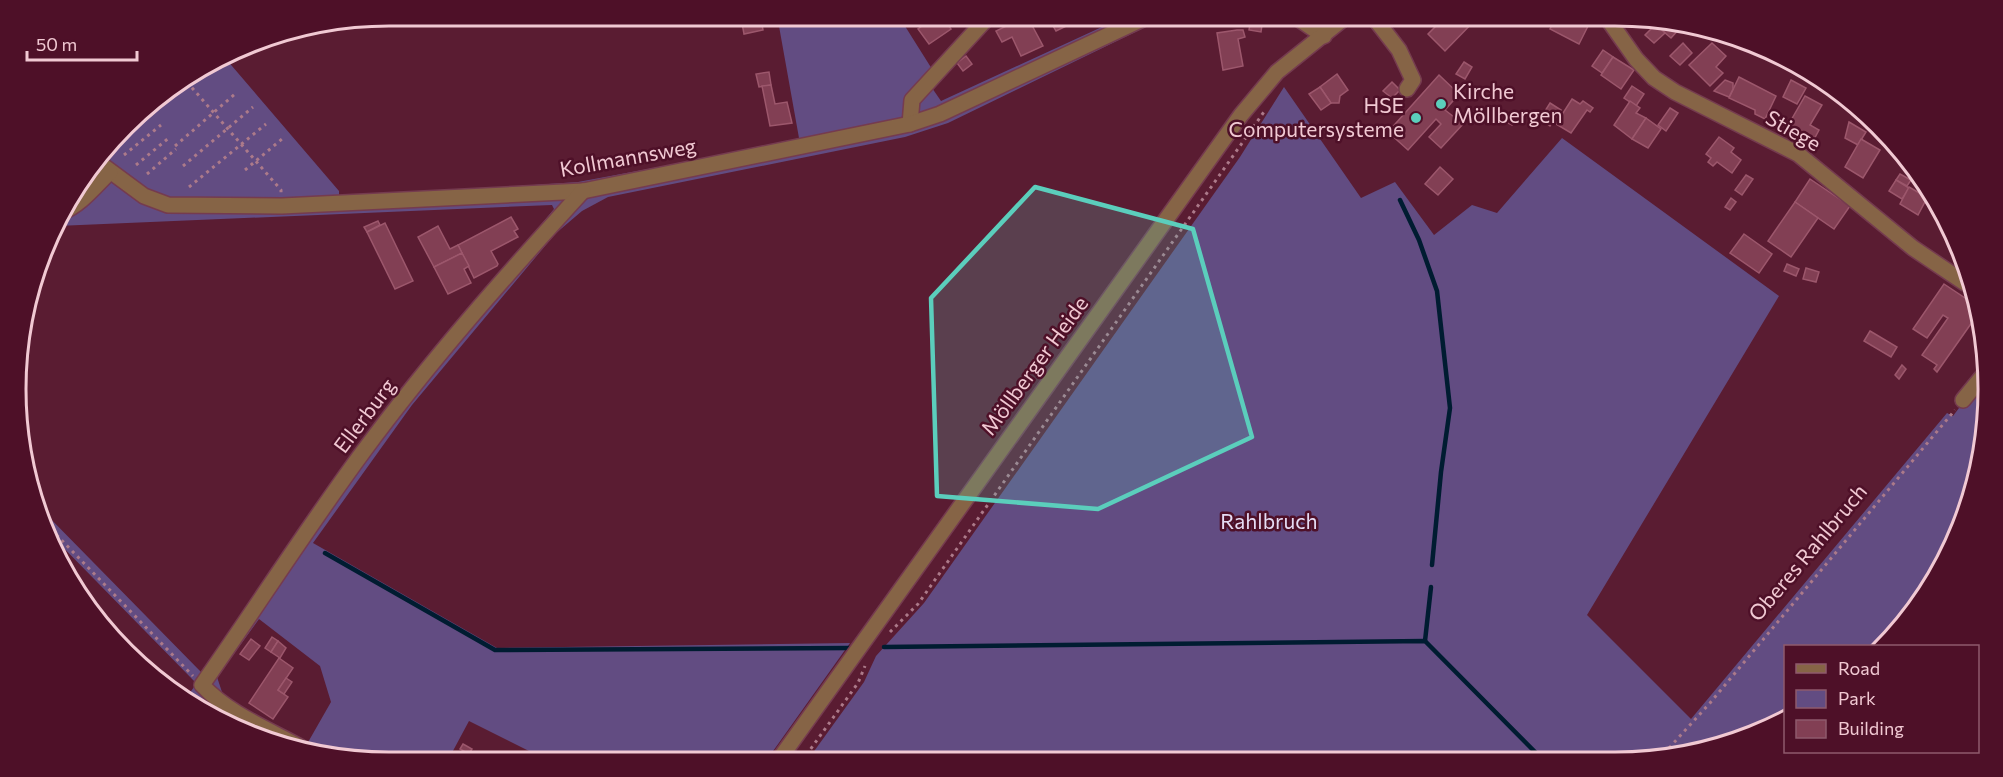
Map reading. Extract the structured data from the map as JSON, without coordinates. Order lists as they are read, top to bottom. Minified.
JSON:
{"streets":{"street":["Stiege","Kollmannsweg","Möllberger Heide","Ellerburg"],"path":["Oberes Rahlbruch"]},"crossings":[["Kollmannsweg","Ellerburg"]],"parks":["Rahlbruch"],"places":["Kirche Möllbergen","HSE Computersysteme"],"legend":["Road","Park","Building"],"scale_bar":"50 m"}
